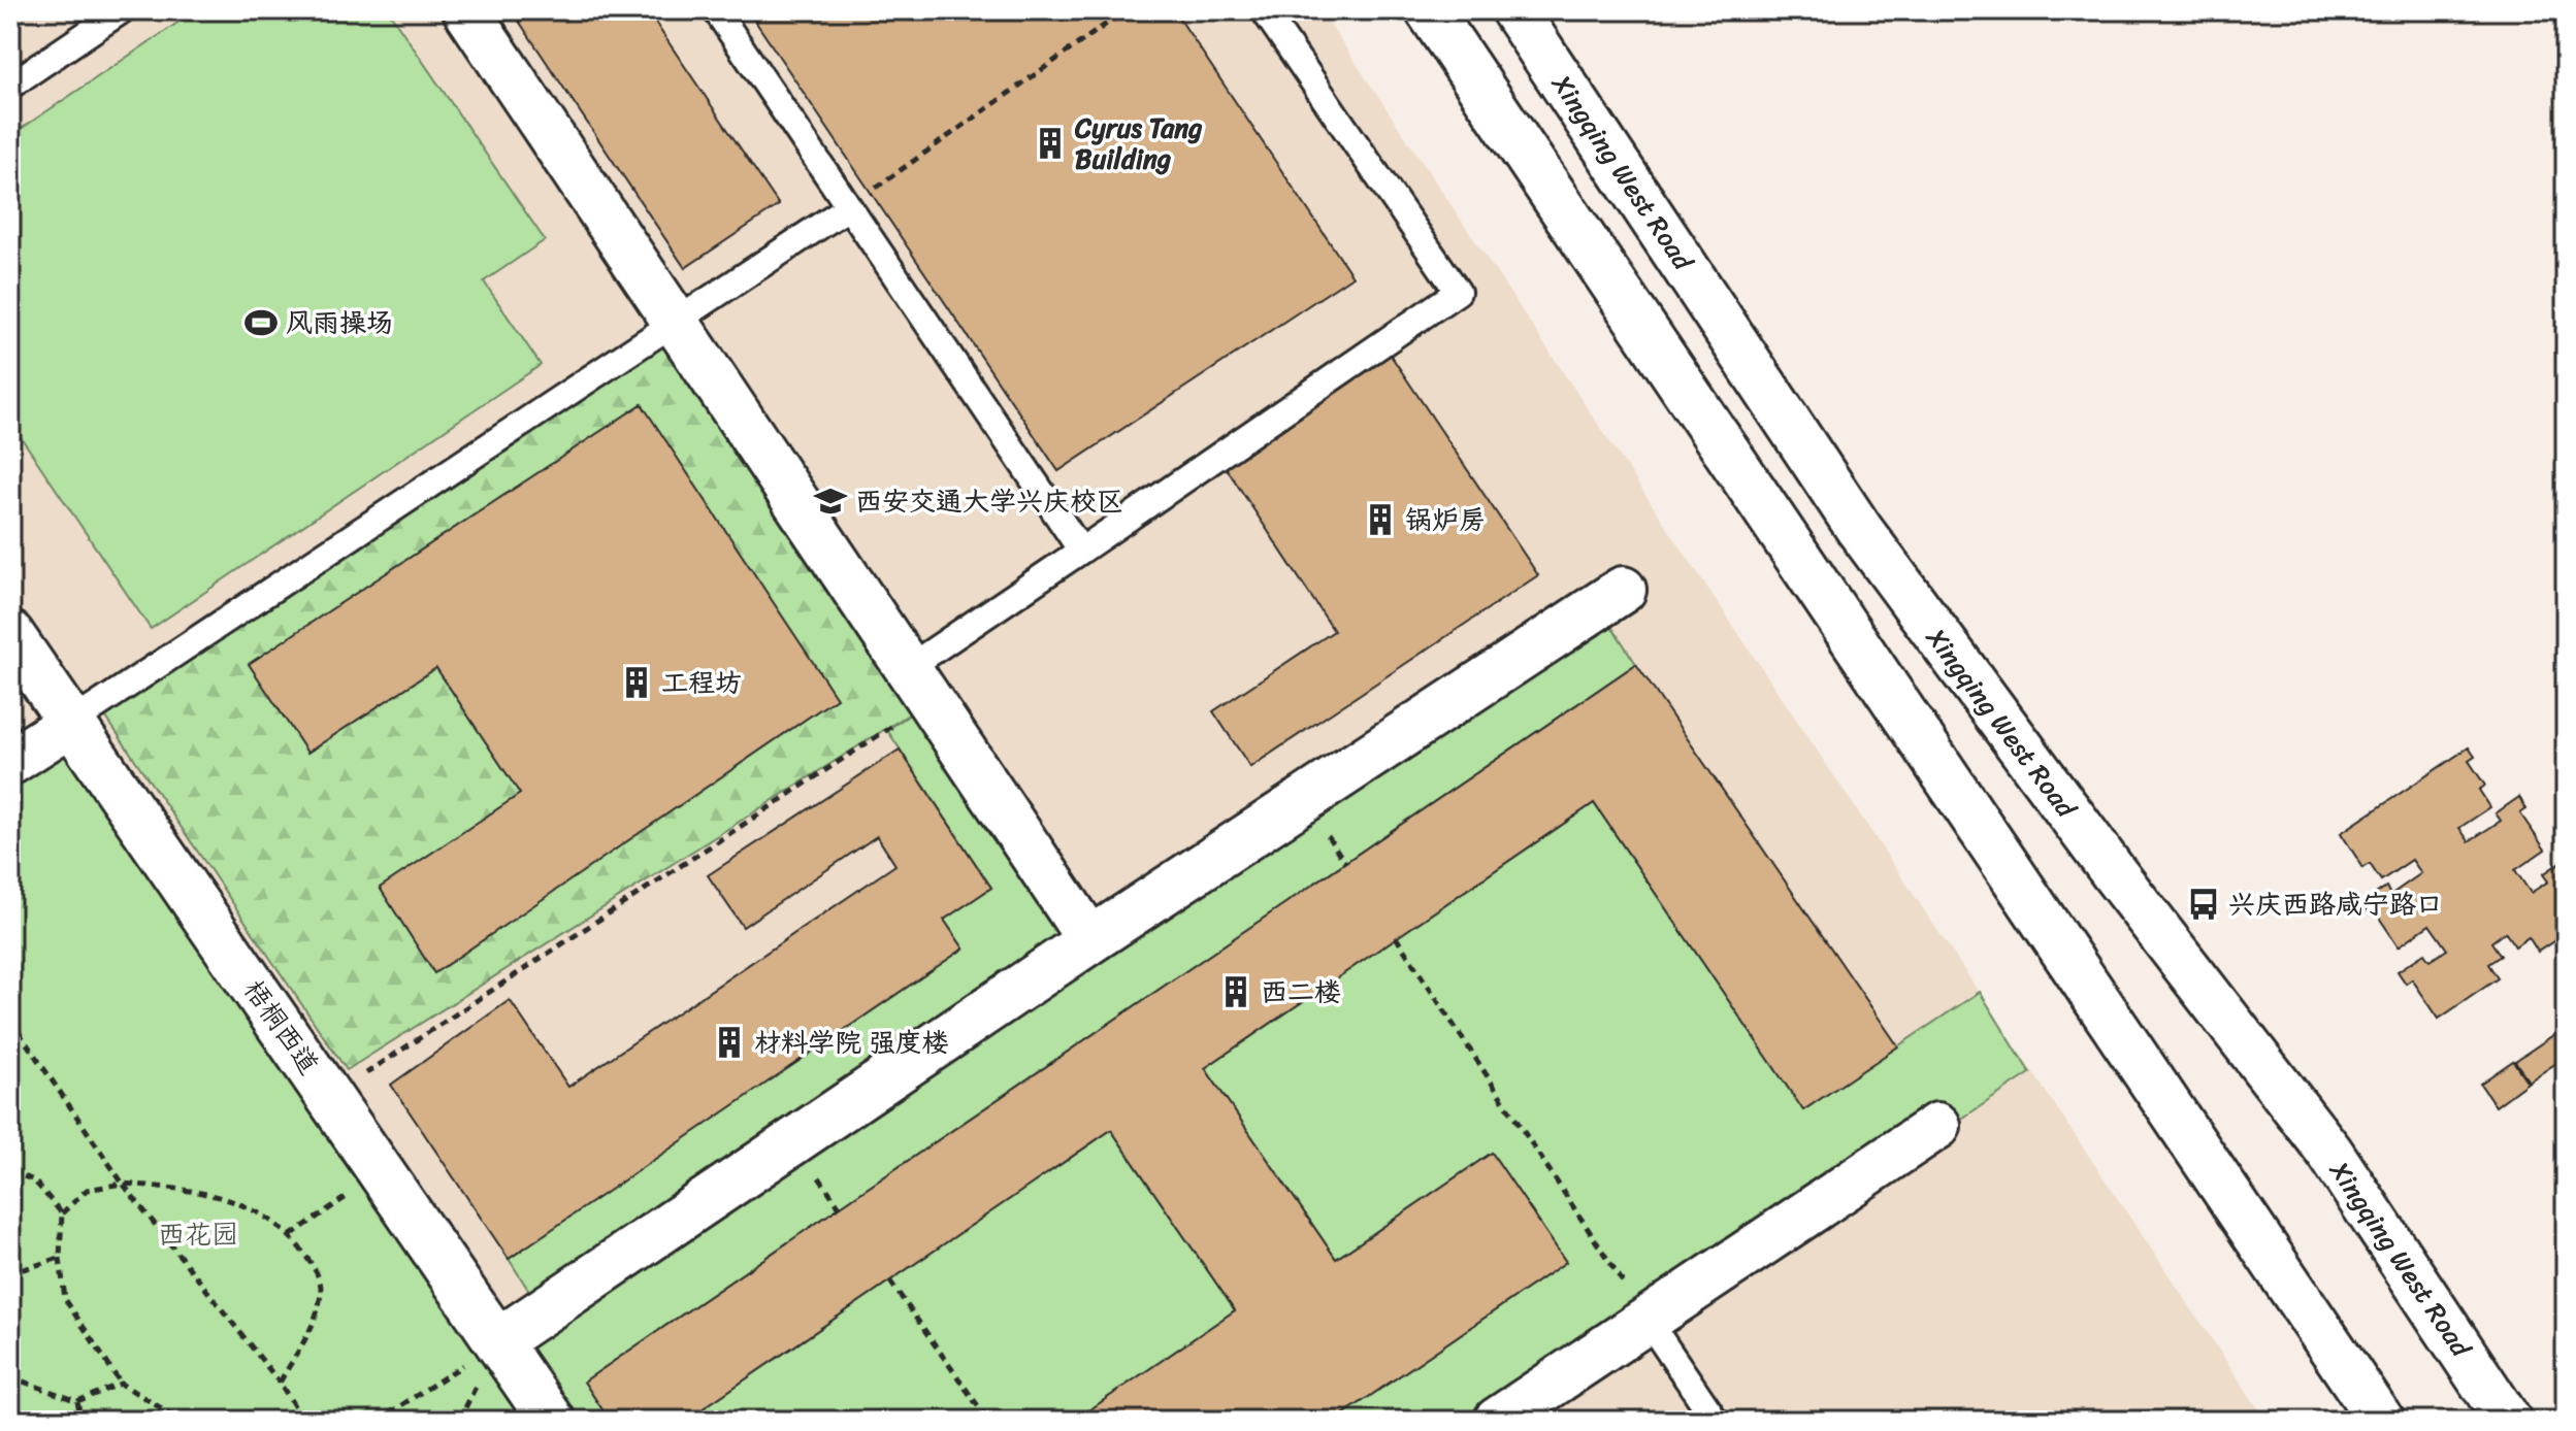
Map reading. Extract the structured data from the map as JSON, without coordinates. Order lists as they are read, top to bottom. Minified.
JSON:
{"streets":{"street":["Xingqing West Road","梧桐西道"]},"parks":["西花园"],"places":{"building":["Cyrus Tang Building","锅炉房","工程坊","西二楼","材料学院 强度楼"],"sports":["风雨操场"],"school or university":["西安交通大学兴庆校区"],"bus stop":["兴庆西路咸宁路口"]}}
